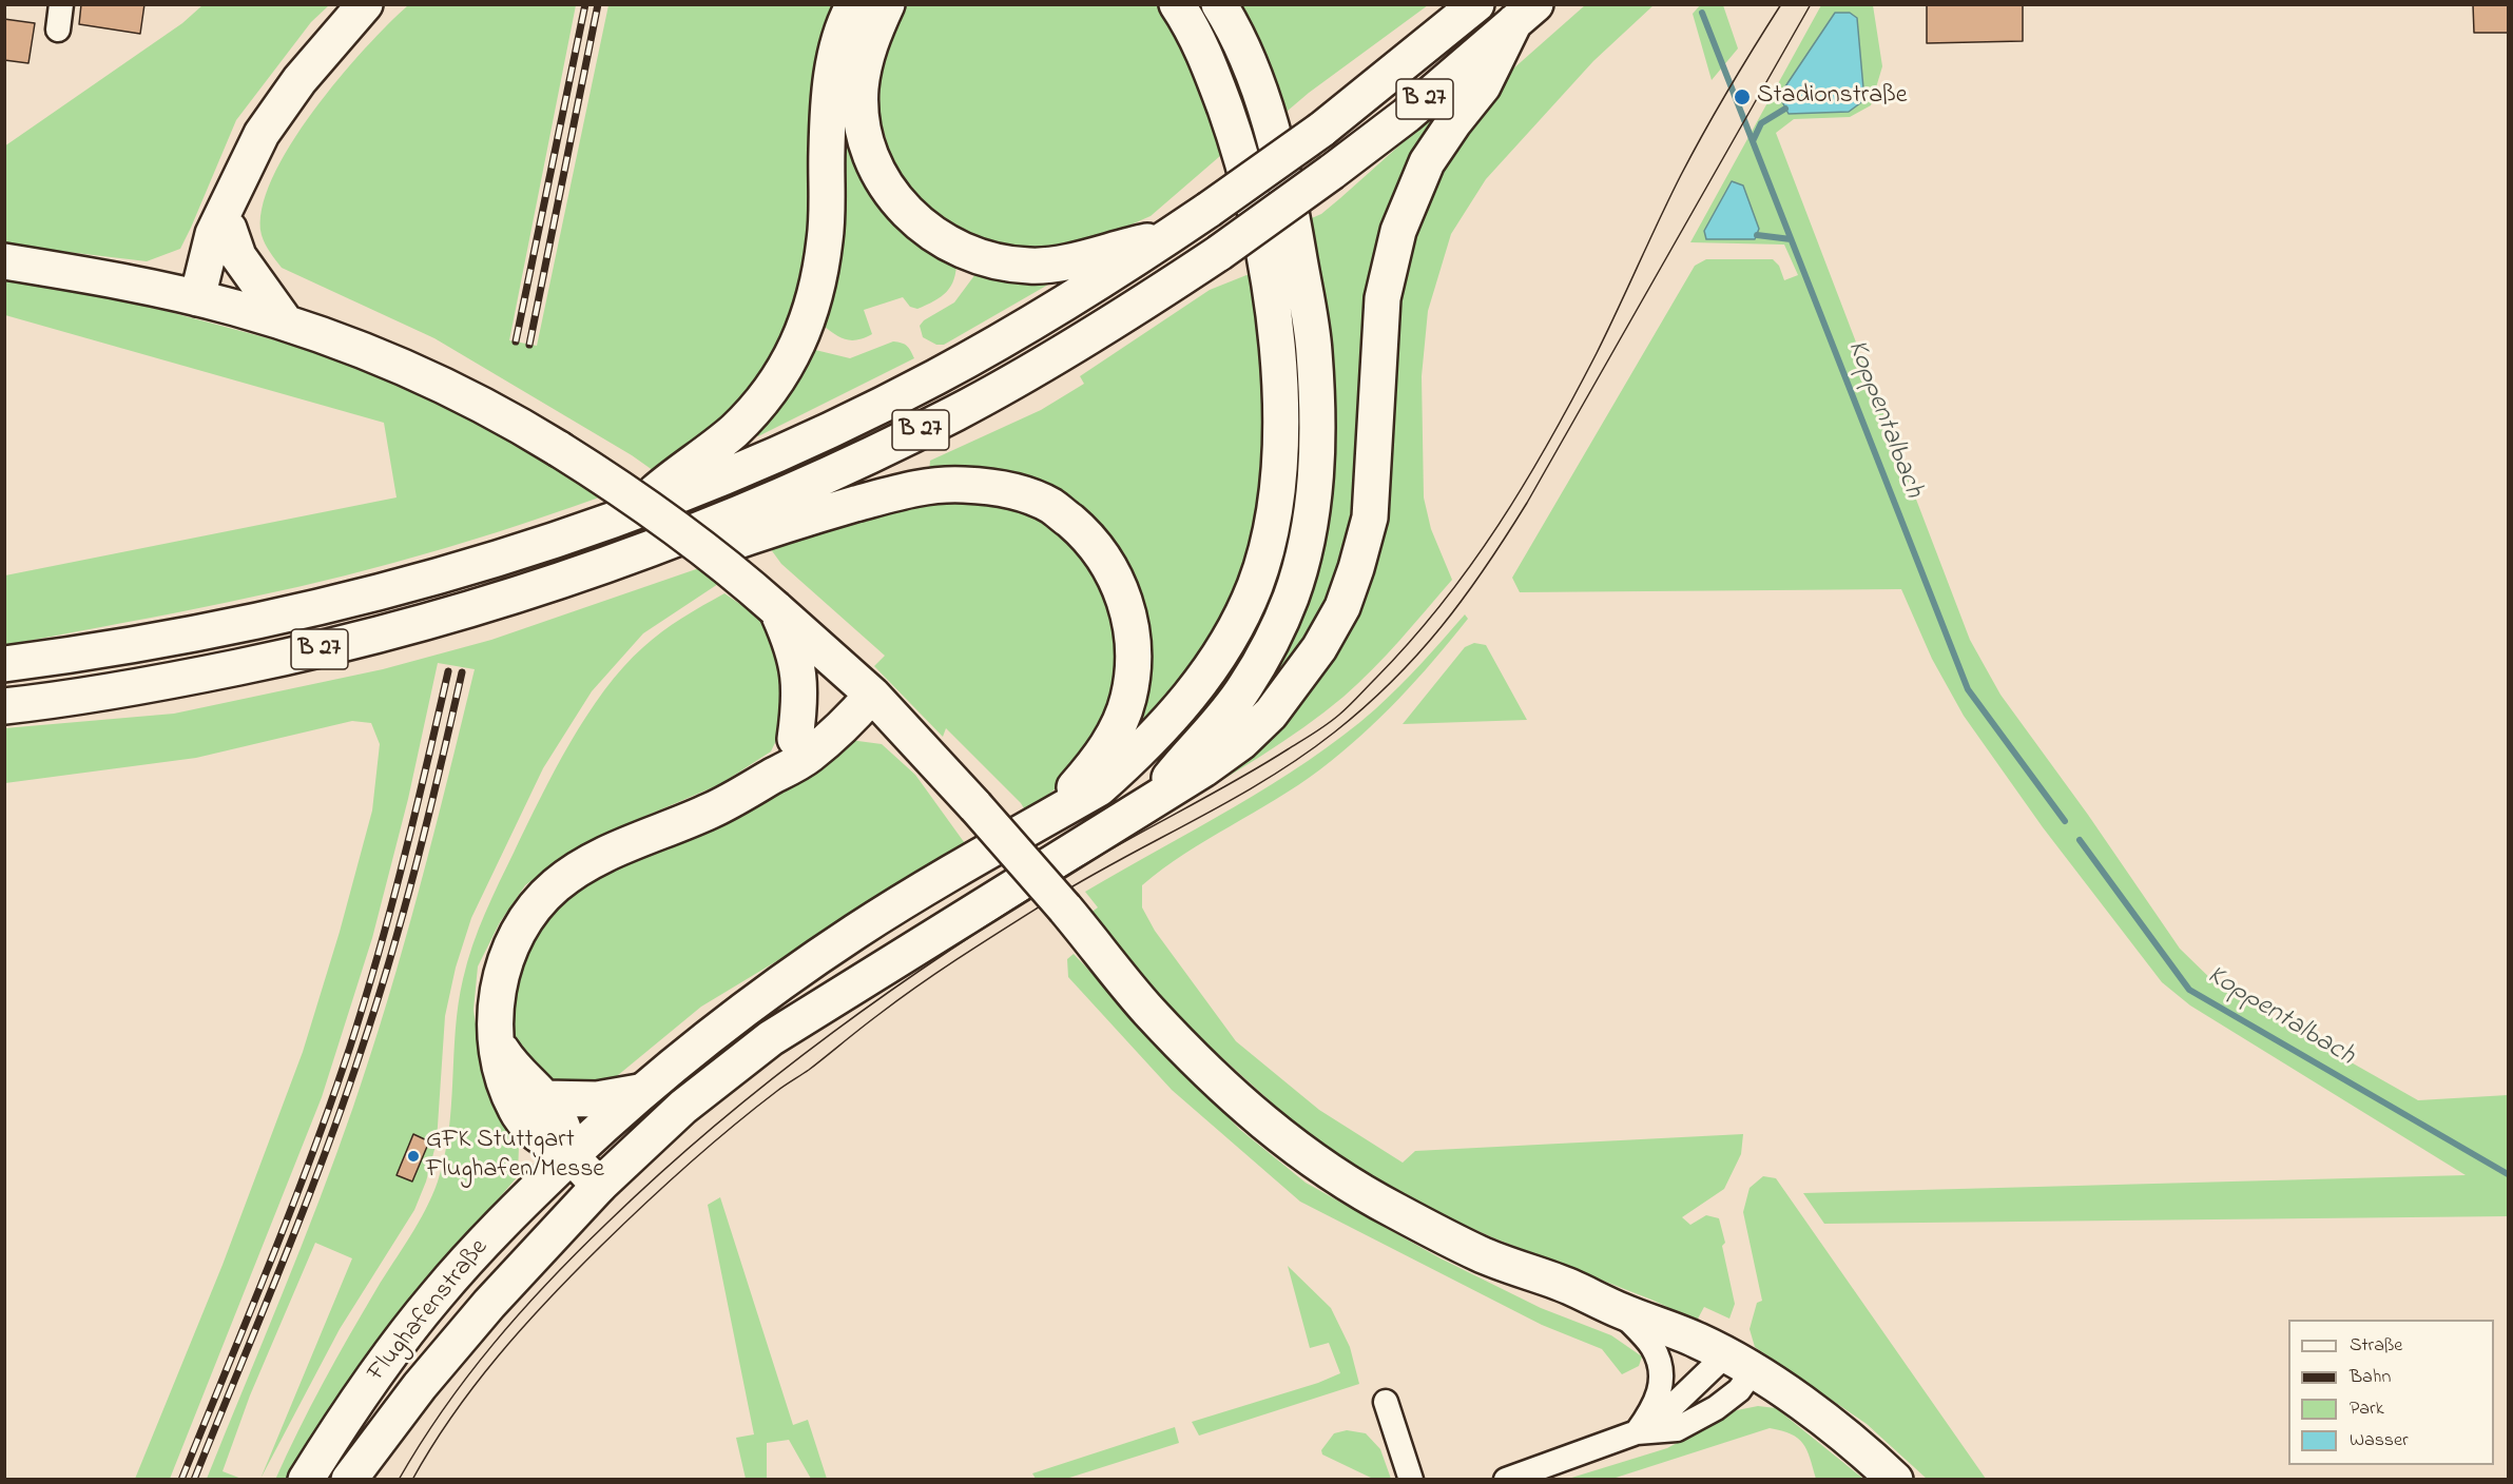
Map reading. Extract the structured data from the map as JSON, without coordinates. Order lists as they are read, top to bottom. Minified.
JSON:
{"streets":{"main road":["B 27","Flughafenstraße"]},"crossings":[["B 27","Flughafenstraße"]],"water":["Koppentalbach"],"places":["Stadionstraße","GFK Stuttgart Flughafen/Messe"],"legend":["Straße","Bahn","Park","Wasser"]}
